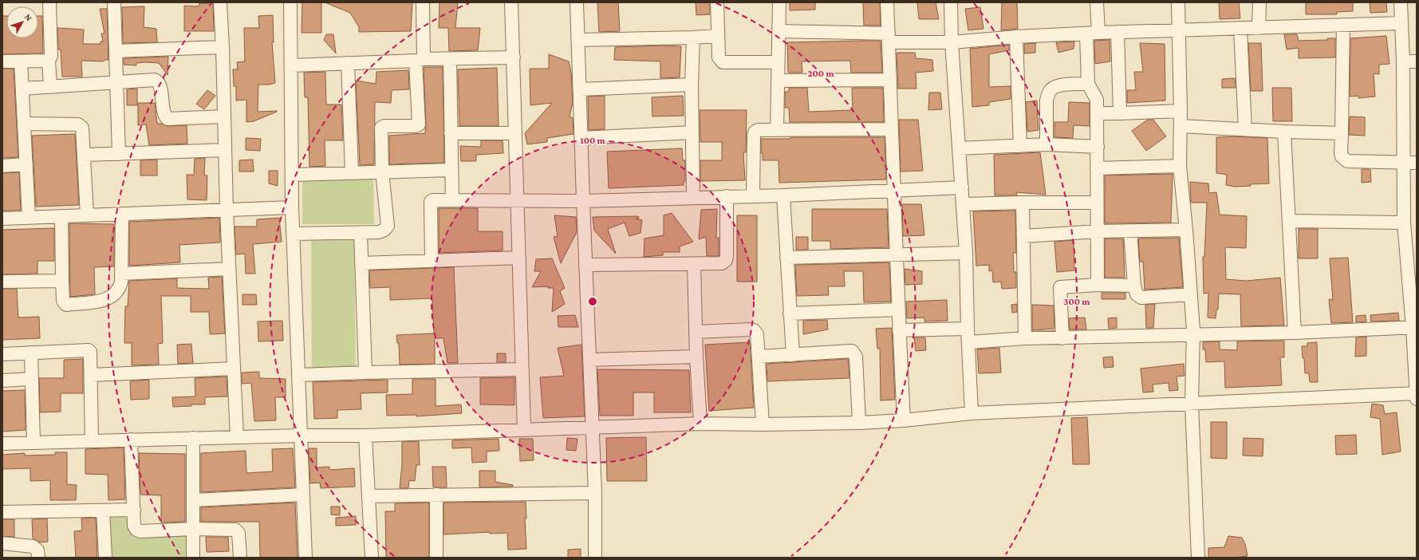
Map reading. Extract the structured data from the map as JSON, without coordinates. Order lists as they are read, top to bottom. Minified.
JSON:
{"north":"top right","rings":["200 m","100 m","300 m"]}
